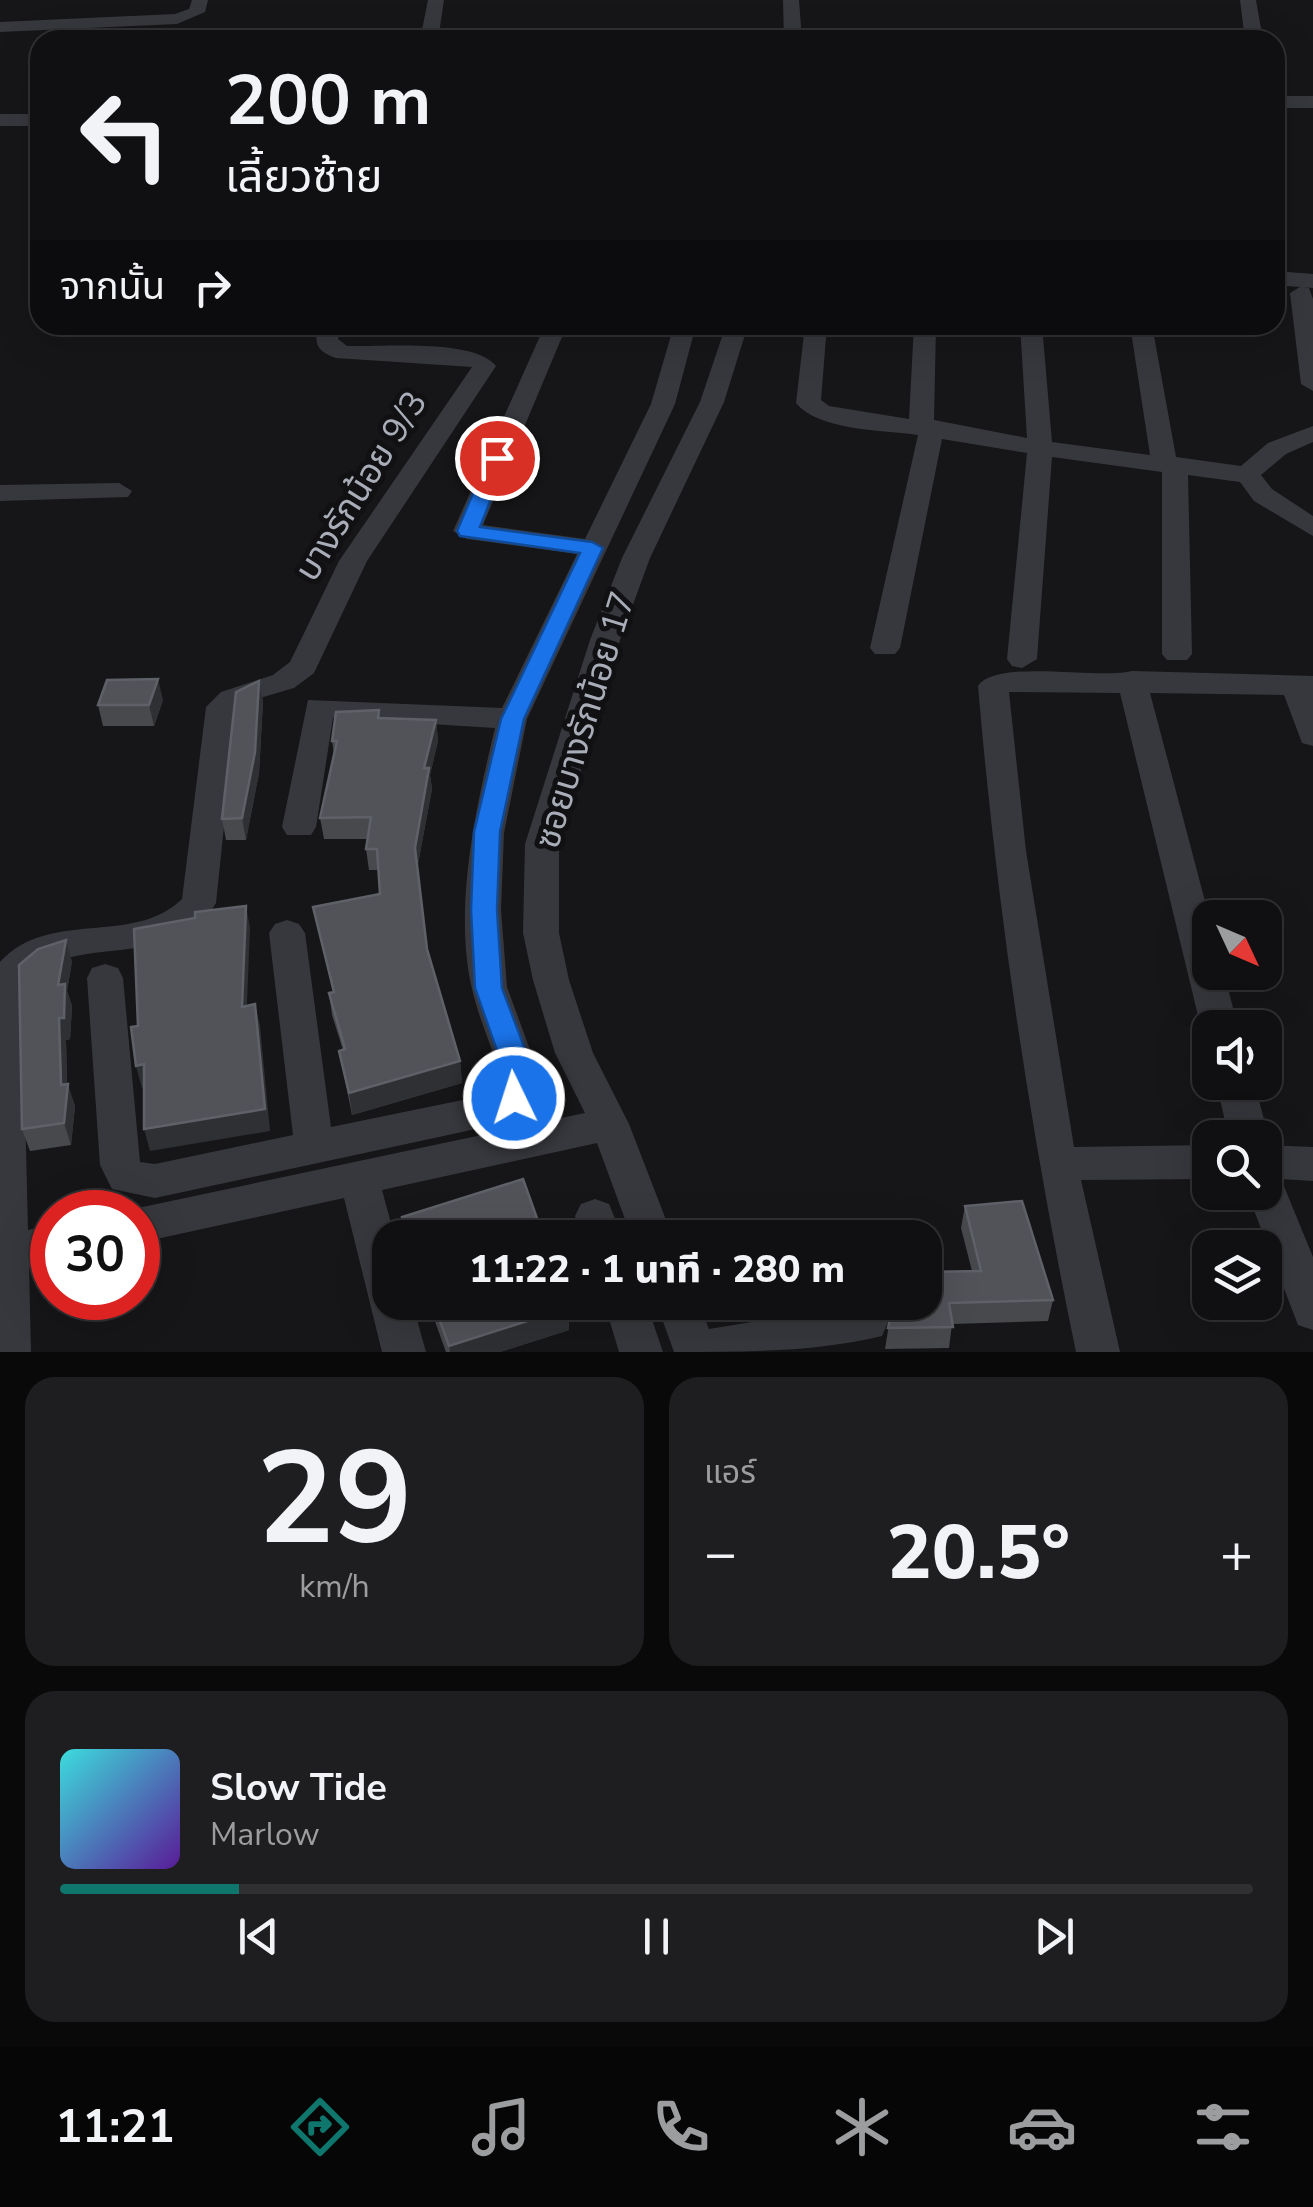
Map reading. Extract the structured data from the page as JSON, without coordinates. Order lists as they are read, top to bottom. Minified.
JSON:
{"streets":{"street":["บางรักน้อย 9/3","ซอยบางรักน้อย 17"]},"north":"bottom right","page":{"turn":["200 m","เลี้ยวซ้าย"],"then":"จากนั้น","limit":"30","trip":"11:22 · 1 นาที · 280 m","tile":[["29","km/h"],"แอร์"],"heat":["−","20.5°","+"],"song":["Slow Tide","Marlow"],"tabs":"11:21"}}
